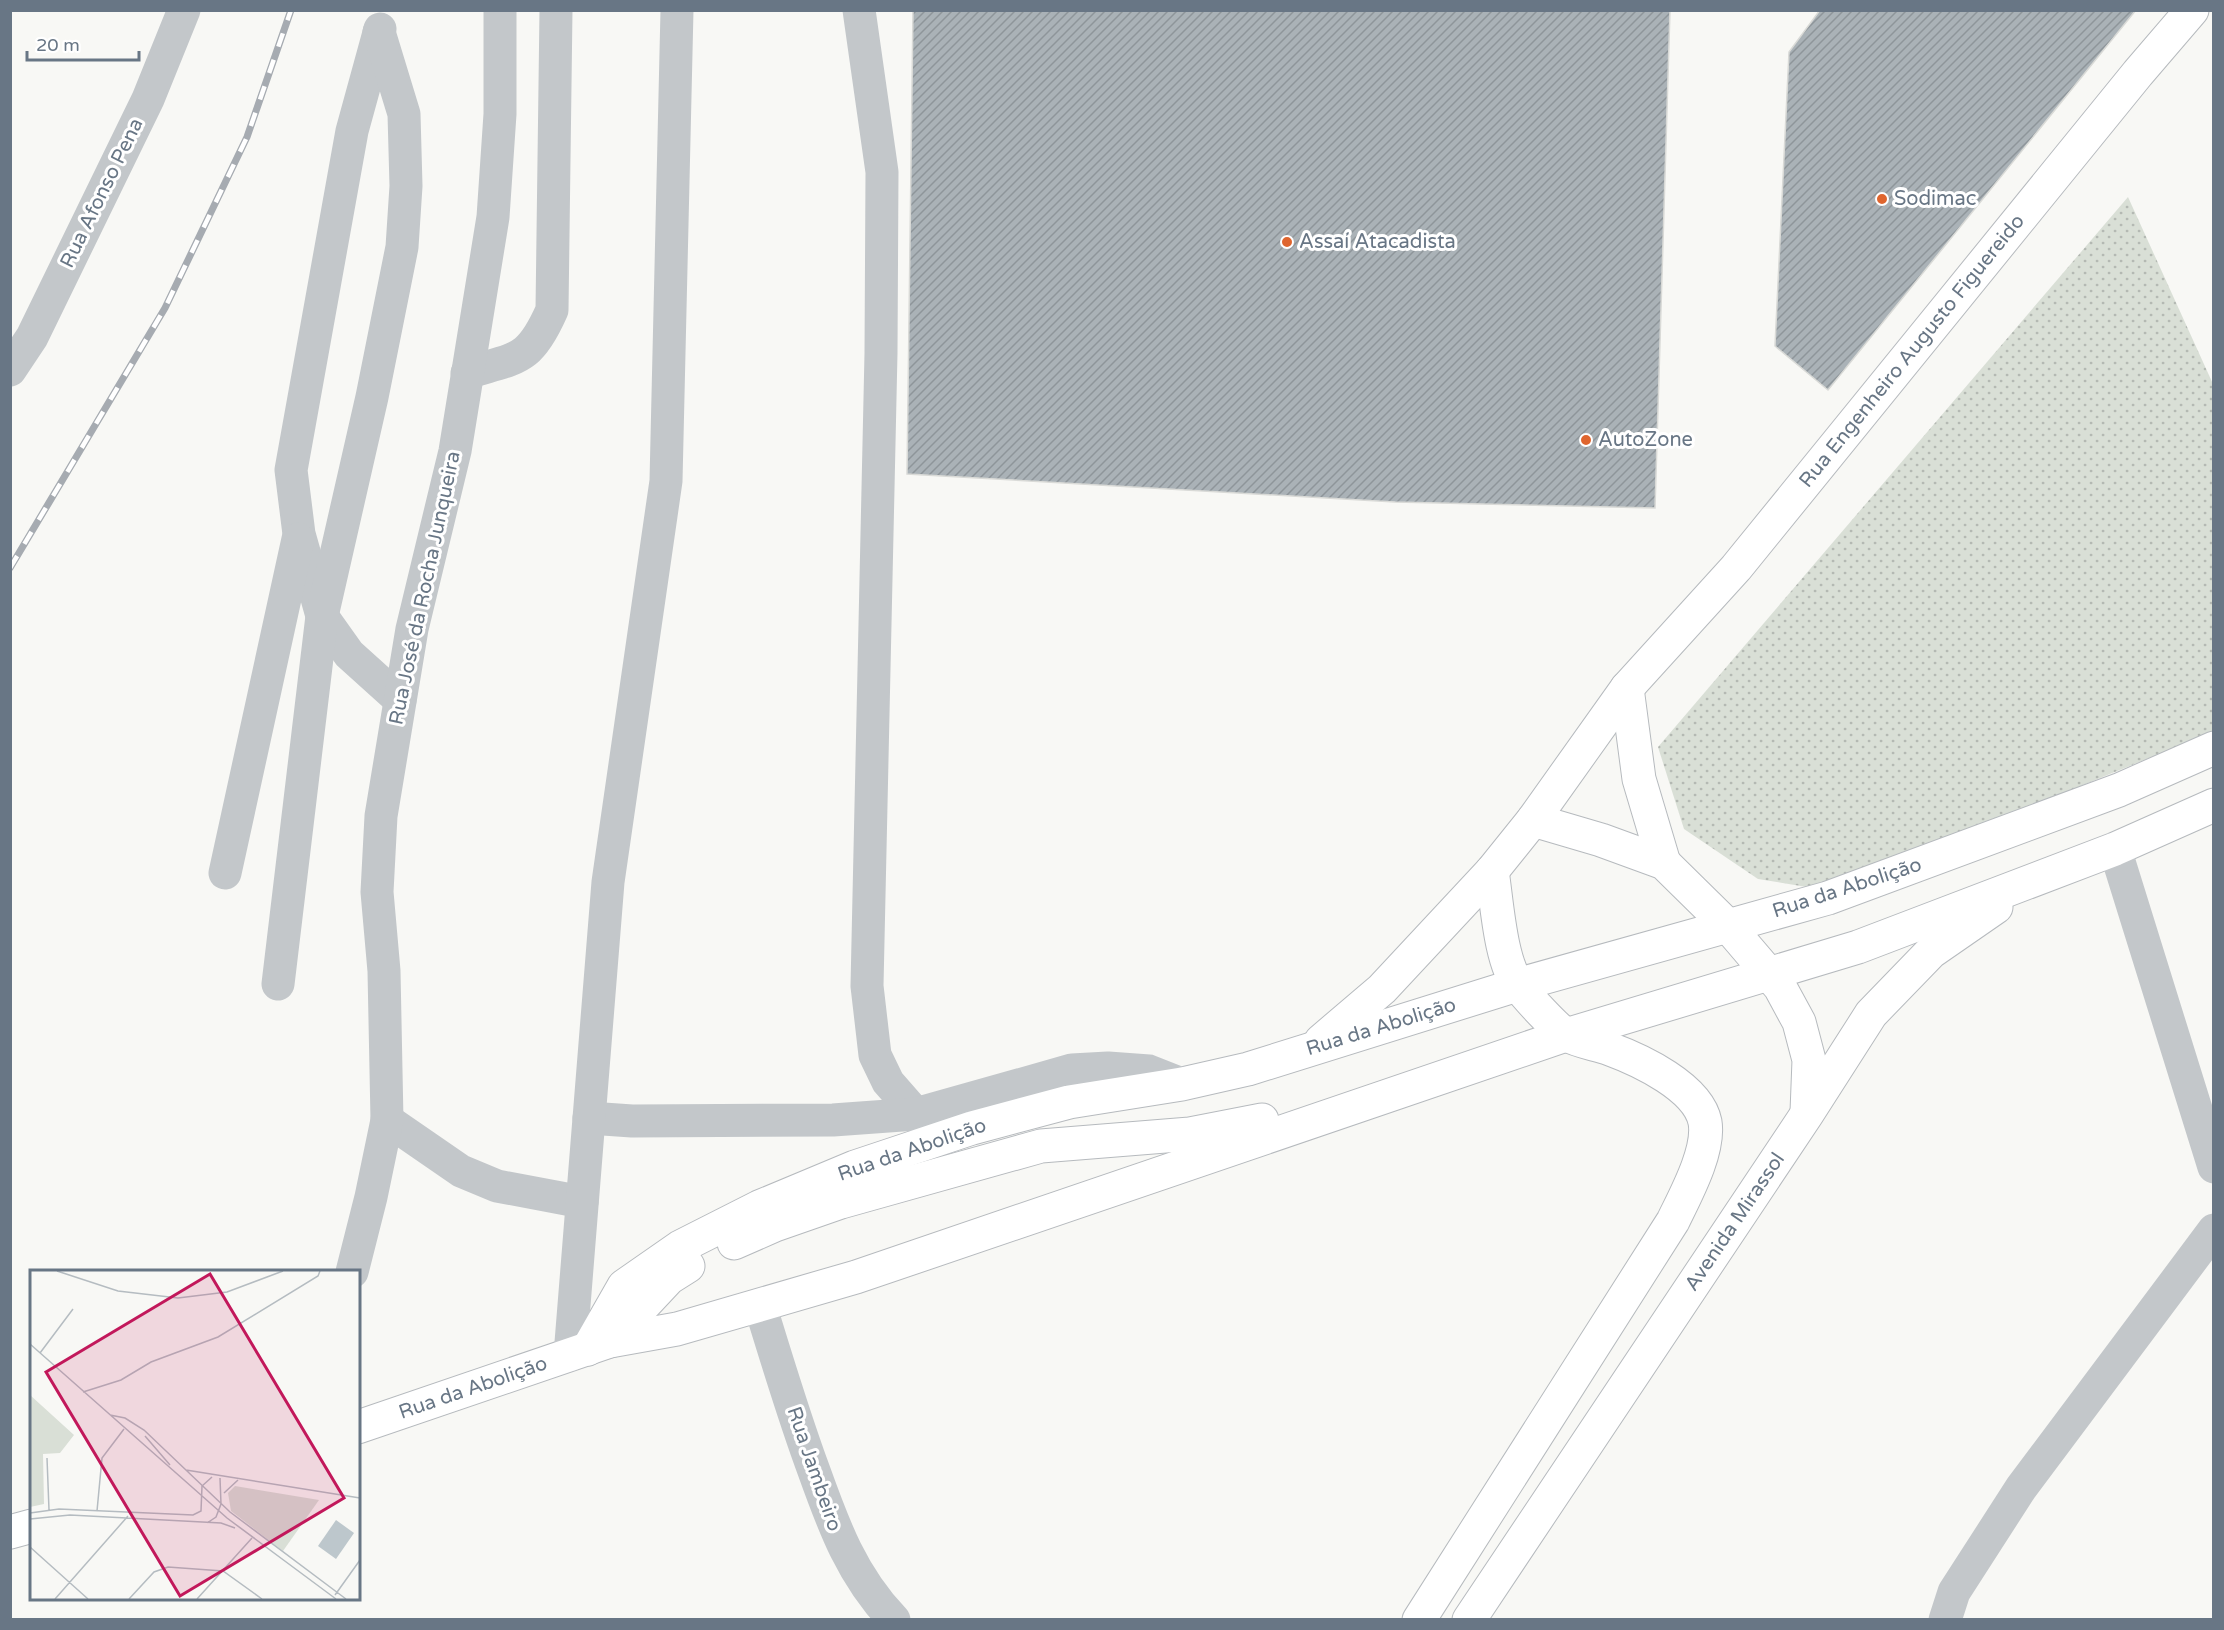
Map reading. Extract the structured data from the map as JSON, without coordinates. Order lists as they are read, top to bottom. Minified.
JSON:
{"streets":{"main road":["Rua Engenheiro Augusto Figuereido","Rua da Abolição","Avenida Mirassol"],"street":["Rua Afonso Pena","Rua José da Rocha Junqueira","Rua Jambeiro"]},"crossings":[["Rua Engenheiro Augusto Figuereido","Rua da Abolição"],["Rua da Abolição","Avenida Mirassol"],["Rua da Abolição","Rua Jambeiro"]],"places":["Sodimac","Assaí Atacadista","AutoZone"],"scale_bar":"20 m"}
